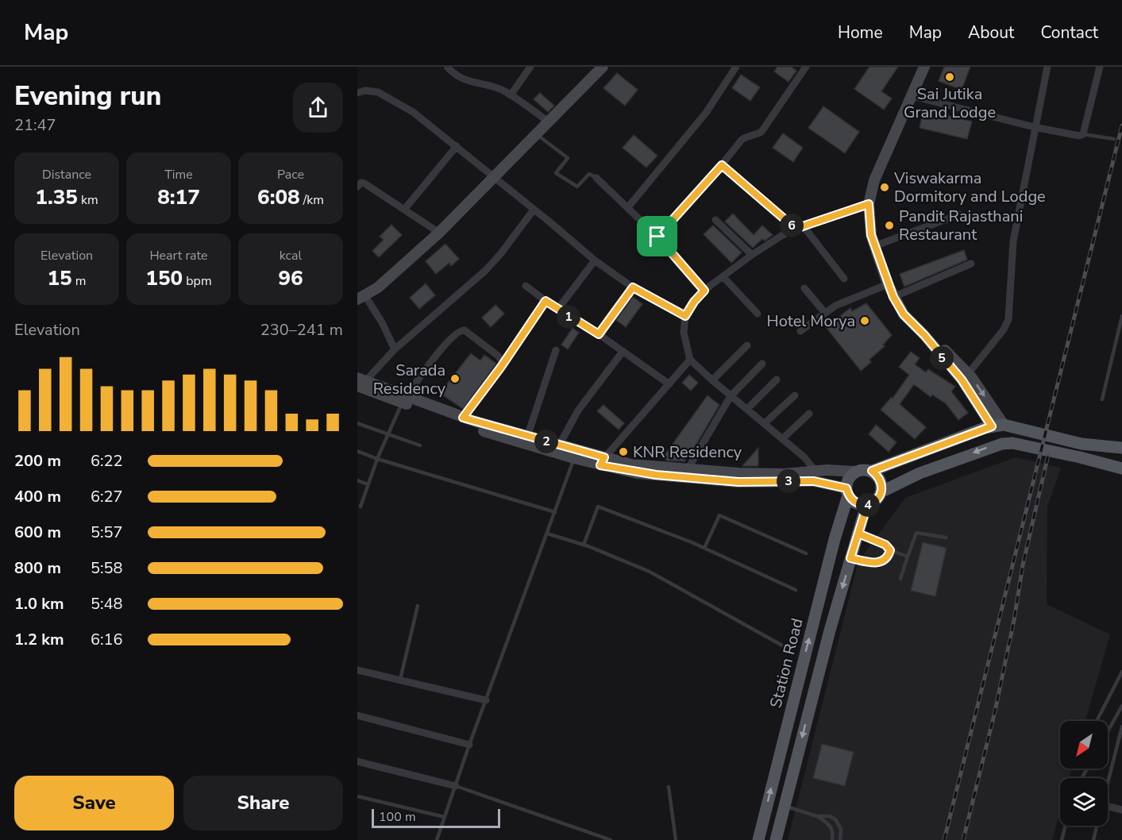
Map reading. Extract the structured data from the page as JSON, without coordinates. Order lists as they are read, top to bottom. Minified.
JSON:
{"streets":{"main road":["Station Road"]},"places":["Sai Jutika Grand Lodge","Viswakarma Dormitory and Lodge","Pandit Rajasthani Restaurant","Hotel Morya","Sarada Residency","KNR Residency"],"scale_bar":"100 m","north":"bottom left","page":{"header":"Map","nav":["Home","Map","About","Contact"],"heading":["Evening run","21:47"],"stats":[["Distance","1.35 km"],["Time","8:17"],["Pace","6:08 /km"],["Elevation","15 m"],["Heart rate","150 bpm"],["kcal","96"]],"pins":["6","1","5","2","3","4"],"chart":["Elevation","230–241 m"],"list":[{"name":"200 m","note":"6:22"},{"name":"400 m","note":"6:27"},{"name":"600 m","note":"5:57"},{"name":"800 m","note":"5:58"},{"name":"1.0 km","note":"5:48"},{"name":"1.2 km","note":"6:16"}],"buttons":["Save","Share"],"scale":"100 m"}}
